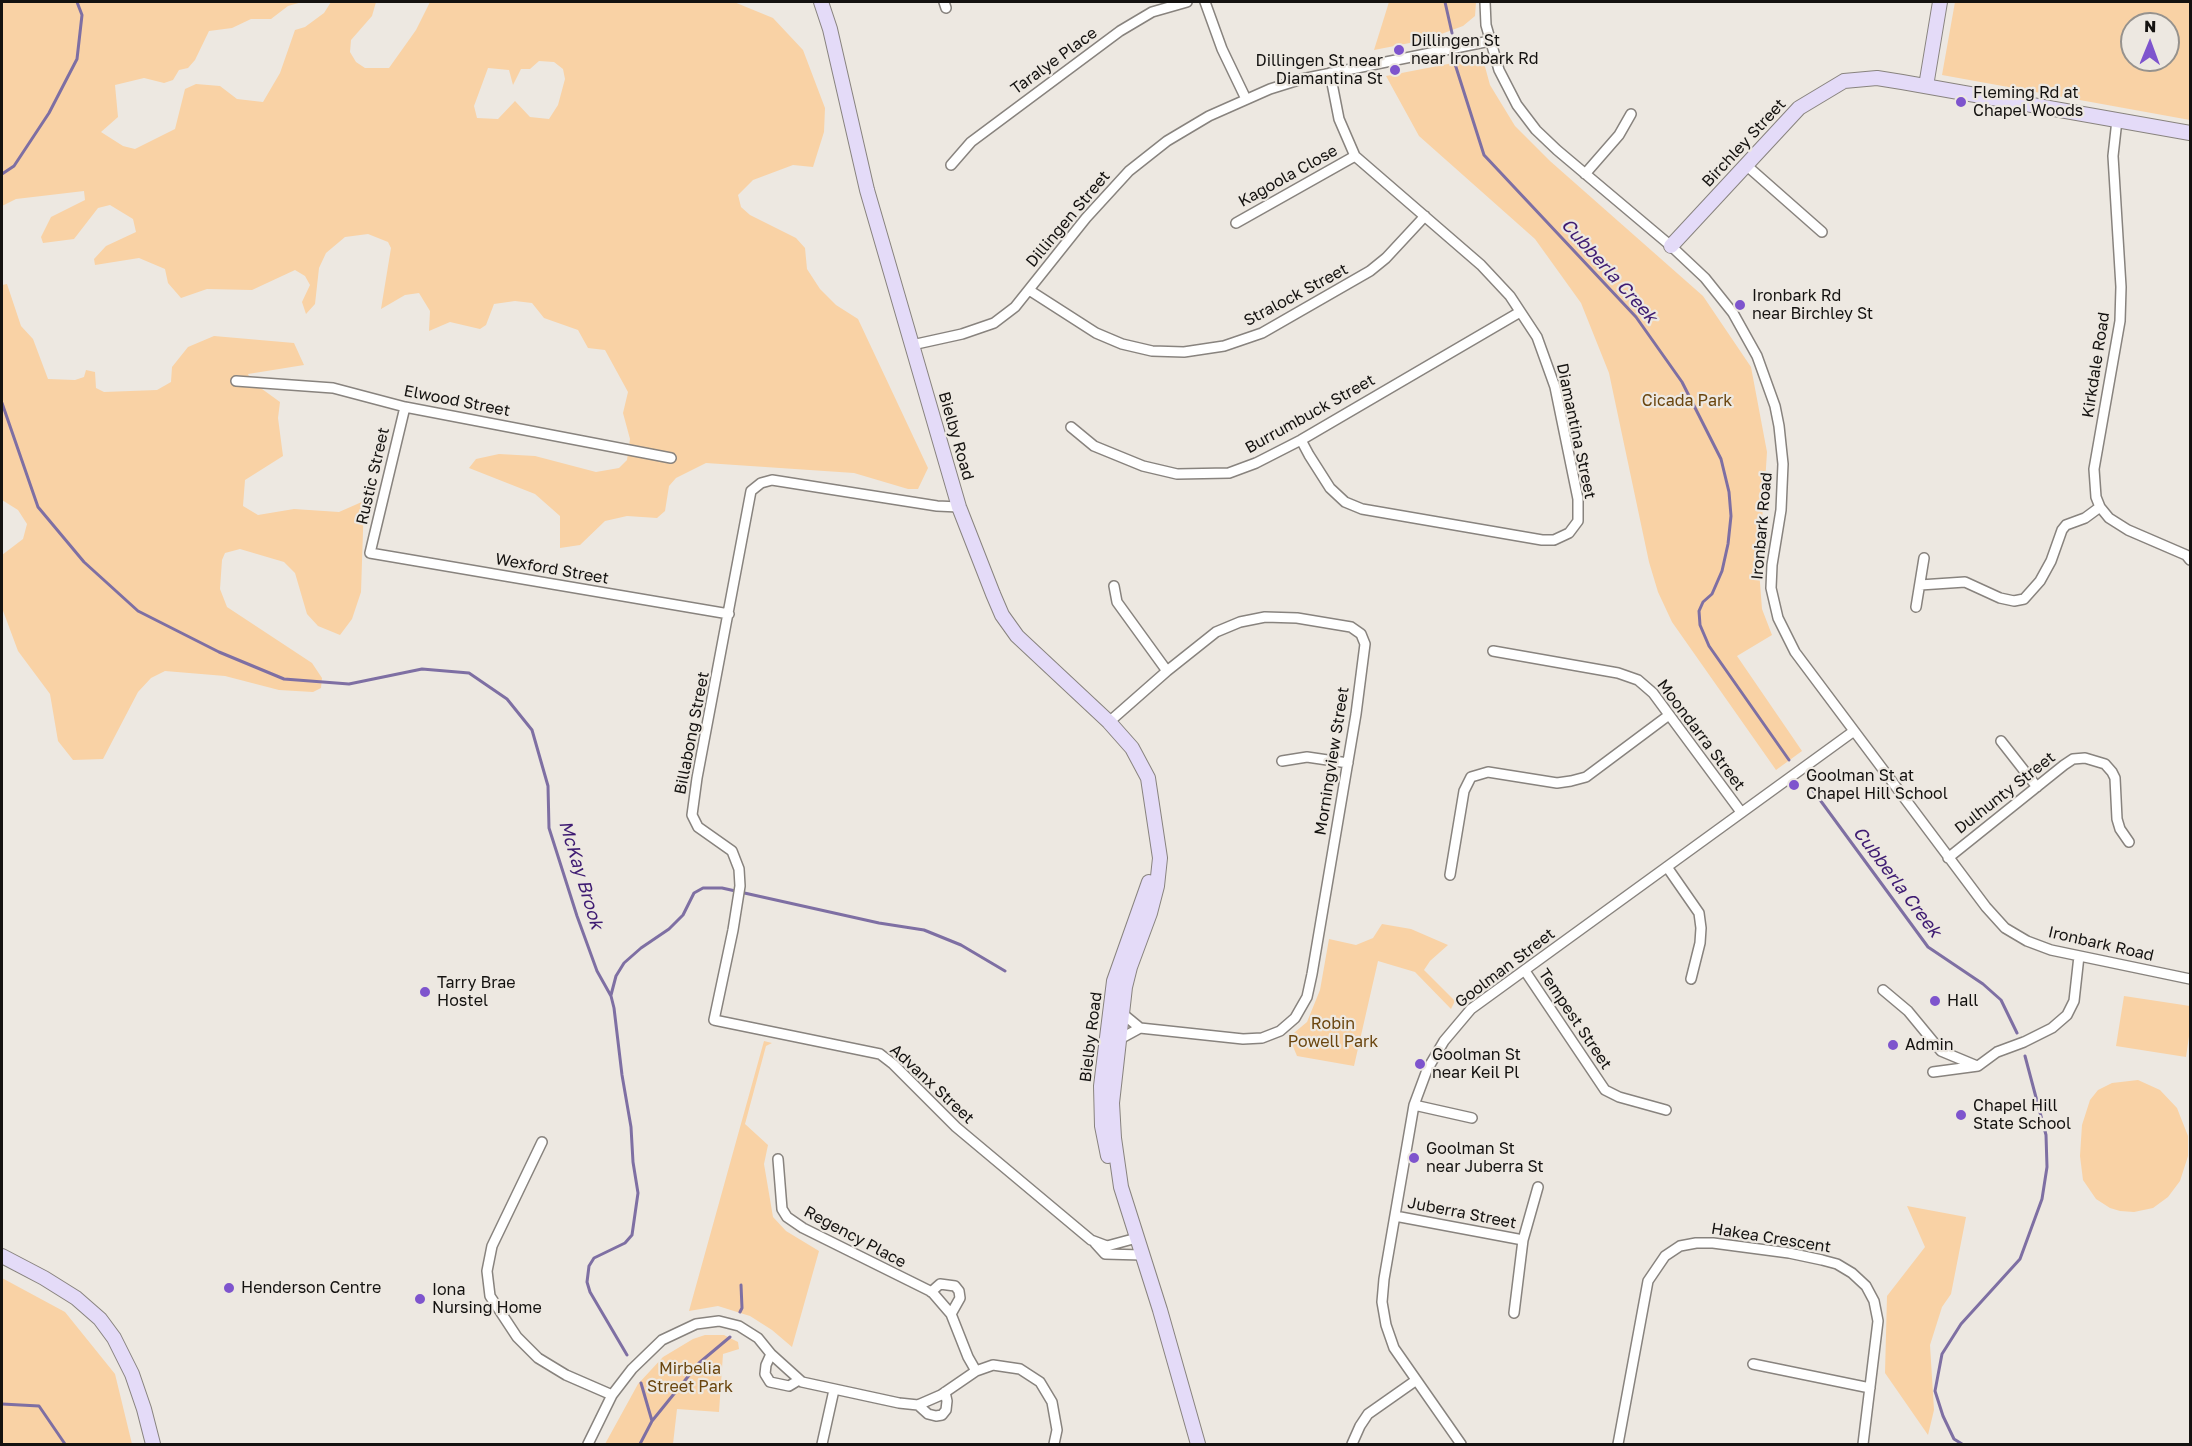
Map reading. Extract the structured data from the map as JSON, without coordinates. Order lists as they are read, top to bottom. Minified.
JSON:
{"streets":{"street":["Taralye Place","Birchley Street","Kagoola Close","Dillingen Street","Stralock Street","Kirkdale Road","Elwood Street","Burrumbuck Street","Diamantina Street","Bielby Road","Rustic Street","Ironbark Road","Wexford Street","Billabong Street","Moondarra Street","Morningview Street","Dulhunty Street","Goolman Street","Tempest Street","Advanx Street","Juberra Street","Regency Place","Hakea Crescent"]},"crossings":[["Birchley Street","Kirkdale Road"],["Birchley Street","Ironbark Road"],["Kagoola Close","Diamantina Street"],["Dillingen Street","Stralock Street"],["Dillingen Street","Diamantina Street"],["Dillingen Street","Bielby Road"],["Dillingen Street","Ironbark Road"],["Stralock Street","Diamantina Street"],["Elwood Street","Rustic Street"],["Burrumbuck Street","Diamantina Street"],["Bielby Road","Billabong Street"],["Bielby Road","Morningview Street"],["Bielby Road","Advanx Street"],["Rustic Street","Wexford Street"],["Ironbark Road","Dulhunty Street"],["Ironbark Road","Goolman Street"],["Wexford Street","Billabong Street"],["Billabong Street","Advanx Street"],["Moondarra Street","Goolman Street"],["Goolman Street","Tempest Street"],["Goolman Street","Juberra Street"]],"water":["Cubberla Creek","McKay Brook"],"parks":["Cicada Park","Robin Powell Park","Mirbelia Street Park"],"places":["Dillingen St near Ironbark Rd","Dillingen St near Diamantina St","Fleming Rd at Chapel Woods","Ironbark Rd near Birchley St","Goolman St at Chapel Hill School","Tarry Brae Hostel","Hall","Admin","Goolman St near Keil Pl","Chapel Hill State School","Goolman St near Juberra St","Henderson Centre","Iona Nursing Home"],"north":"top"}
